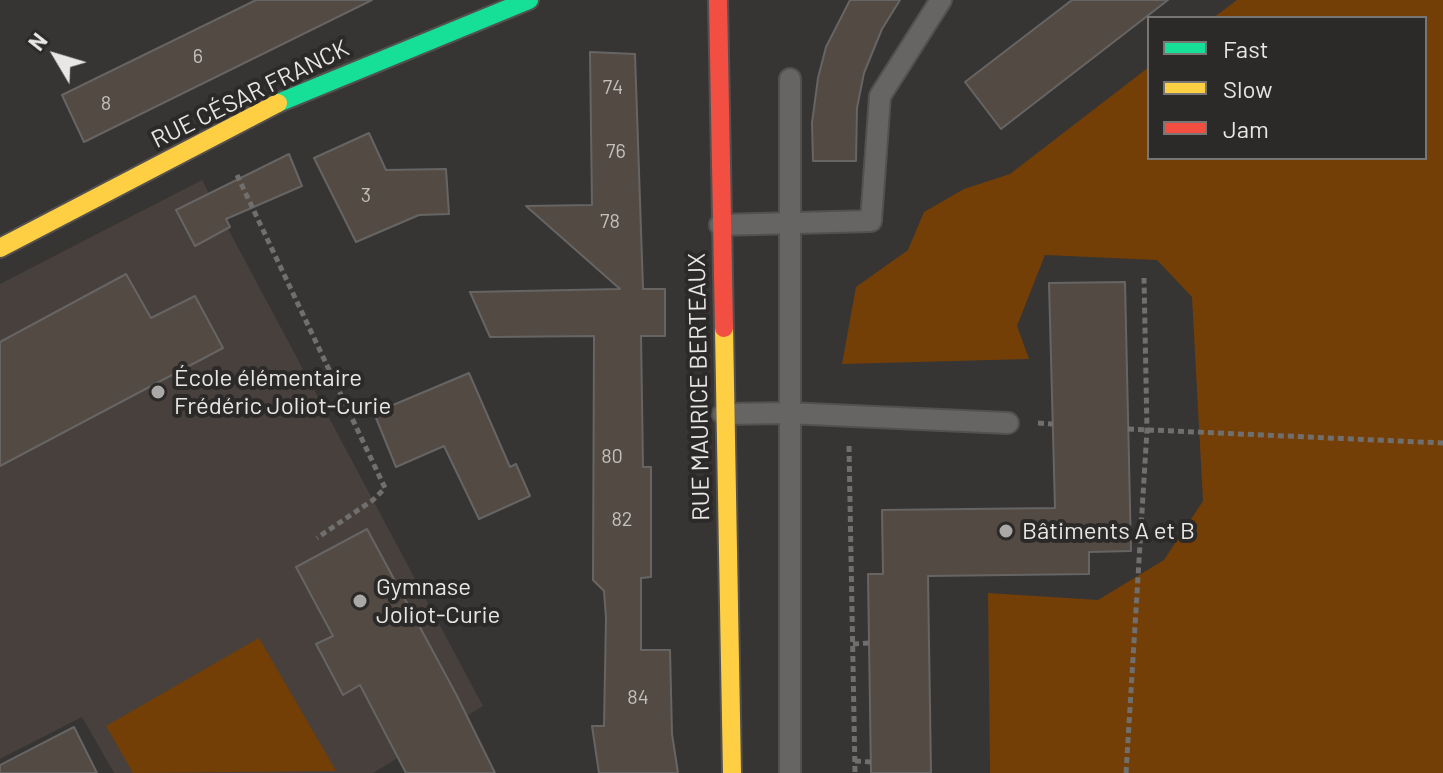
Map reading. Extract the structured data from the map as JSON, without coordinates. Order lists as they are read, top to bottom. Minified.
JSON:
{"streets":{"main road":["RUE CÉSAR FRANCK","RUE MAURICE BERTEAUX"]},"places":["École élémentaire Frédéric Joliot-Curie","Bâtiments A et B","Gymnase Joliot-Curie"],"house_numbers":["6","74","8","76","3","78","80","82","84"],"legend":["Fast","Slow","Jam"],"north":"top left"}
